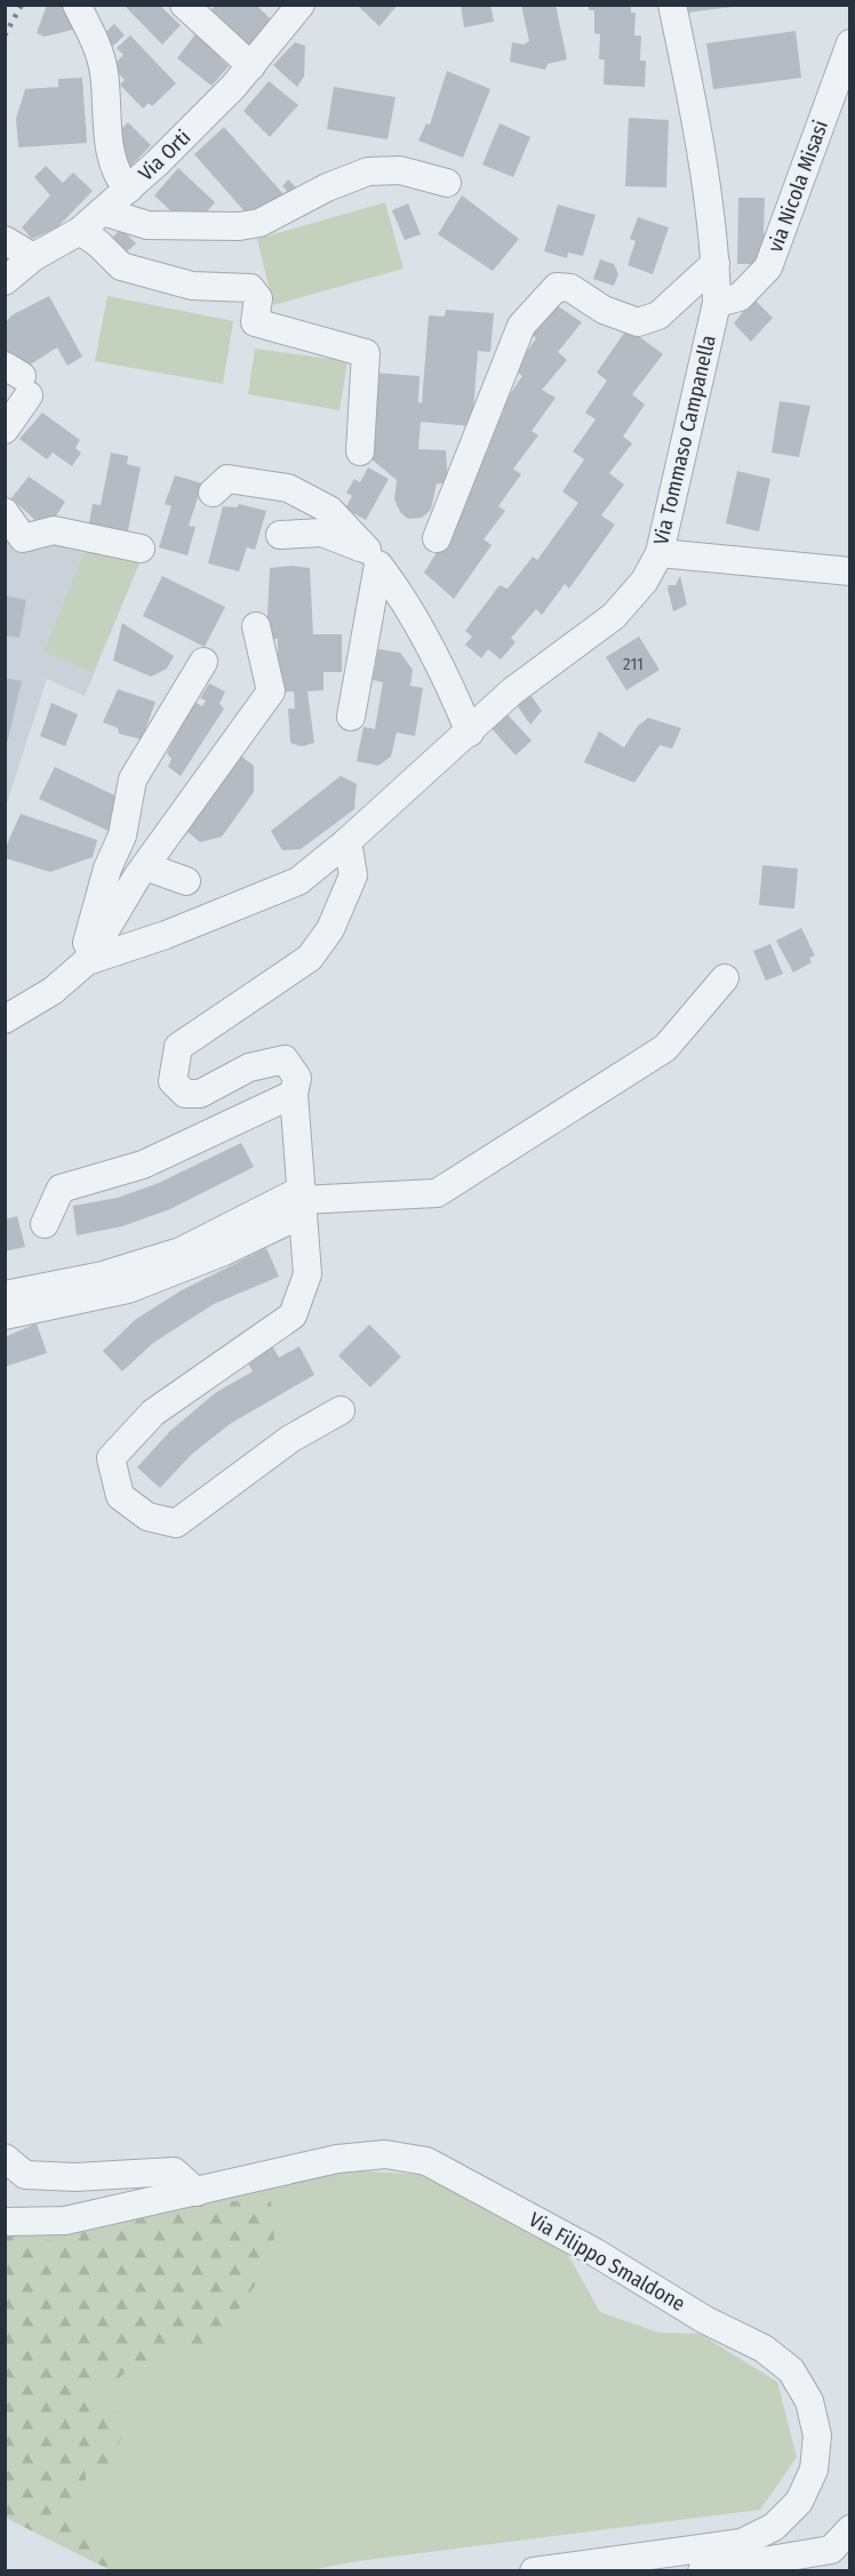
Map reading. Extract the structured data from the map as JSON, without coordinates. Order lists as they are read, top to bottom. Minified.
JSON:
{"streets":{"street":["Via Orti","via Nicola Misasi","Via Tommaso Campanella","Via Filippo Smaldone"]},"crossings":[["via Nicola Misasi","Via Tommaso Campanella"]],"house_numbers":["211"]}
